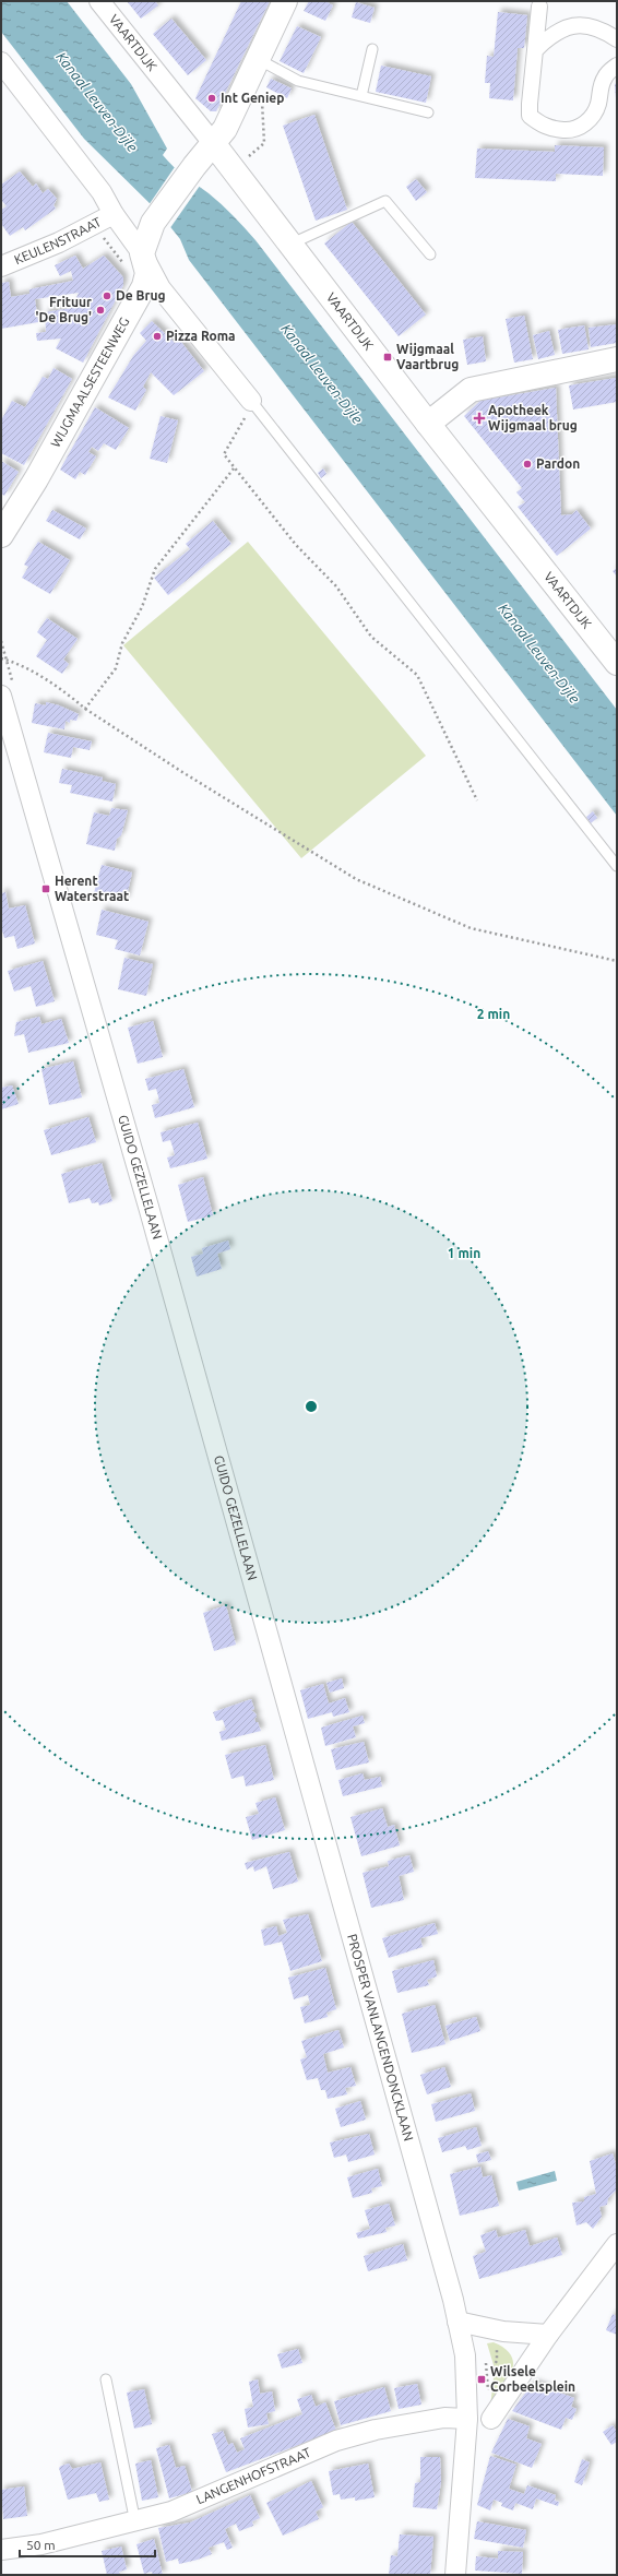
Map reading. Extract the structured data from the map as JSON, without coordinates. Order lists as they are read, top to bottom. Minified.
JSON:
{"streets":{"street":["VAARTDIJK","KEULENSTRAAT","WIJGMAALSESTEENWEG","GUIDO GEZELLELAAN","PROSPER VANLANGENDONCKLAAN","LANGENHOFSTRAAT"]},"crossings":[["GUIDO GEZELLELAAN","PROSPER VANLANGENDONCKLAAN"],["PROSPER VANLANGENDONCKLAAN","LANGENHOFSTRAAT"]],"water":["Kanaal Leuven-Dijle"],"places":{"other":["Int Geniep","De Brug","Frituur 'De Brug'","Pizza Roma","Pardon"],"transit":["Wijgmaal Vaartbrug","Herent Waterstraat","Wilsele Corbeelsplein"],"health":["Apotheek Wijgmaal brug"]},"scale_bar":"50 m","rings":["2 min","1 min"]}
